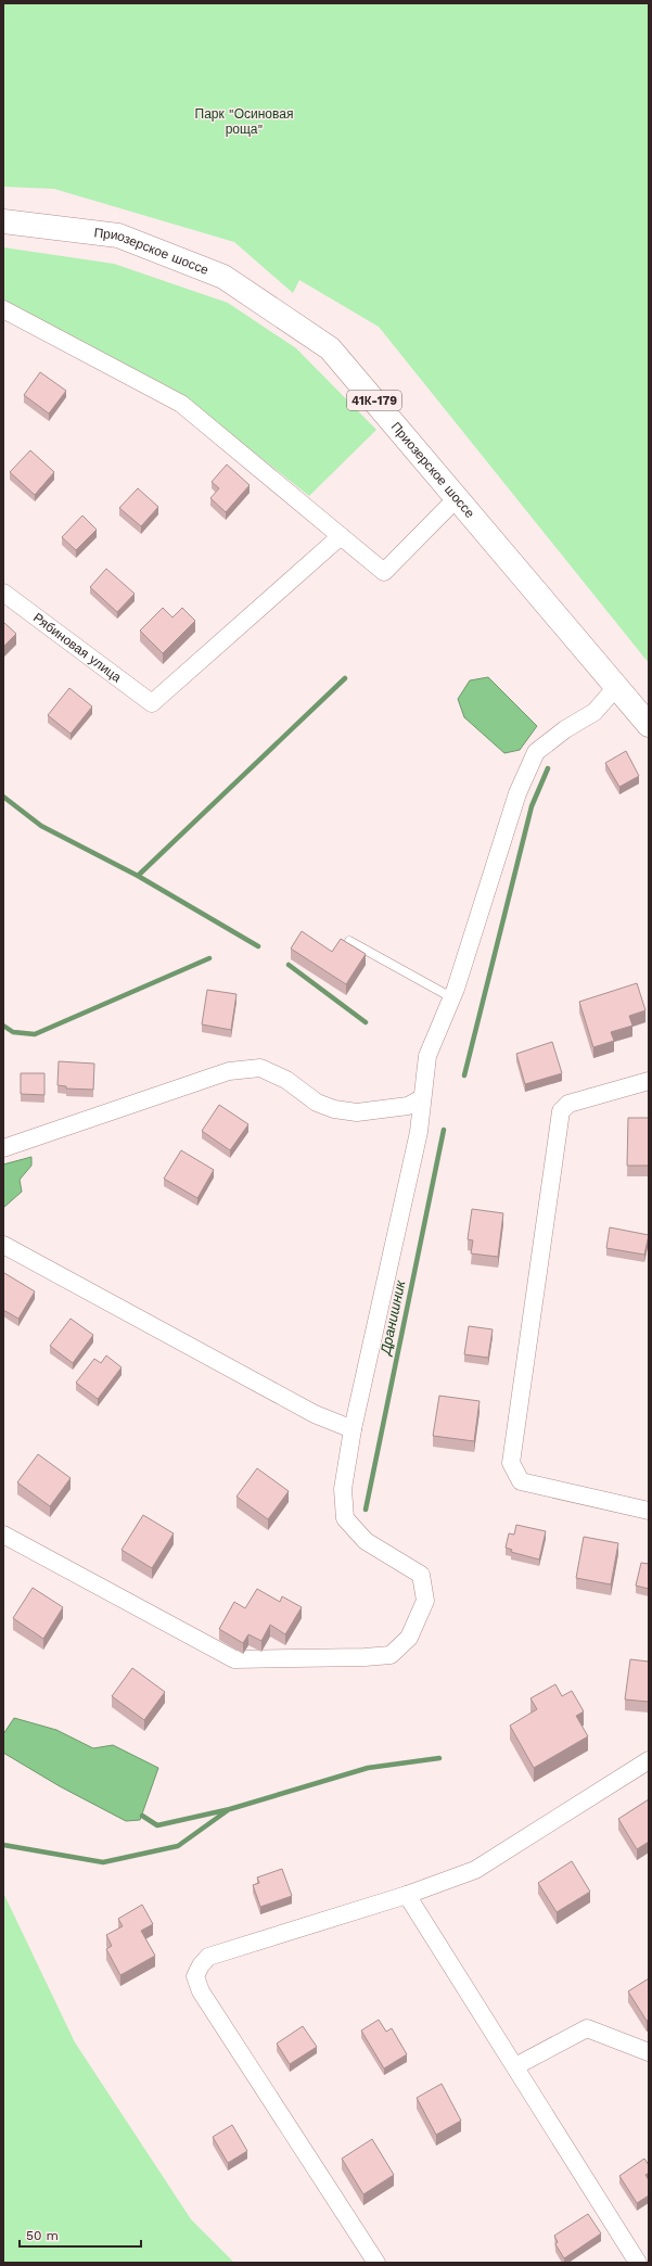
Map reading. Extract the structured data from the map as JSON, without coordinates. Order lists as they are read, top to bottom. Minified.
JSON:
{"streets":{"main road":["Приозерское шоссе","41К-179"],"street":["Рябиновая улица"]},"water":["Дранишник"],"parks":["Парк \"Осиновая роща\""],"scale_bar":"50 m"}
